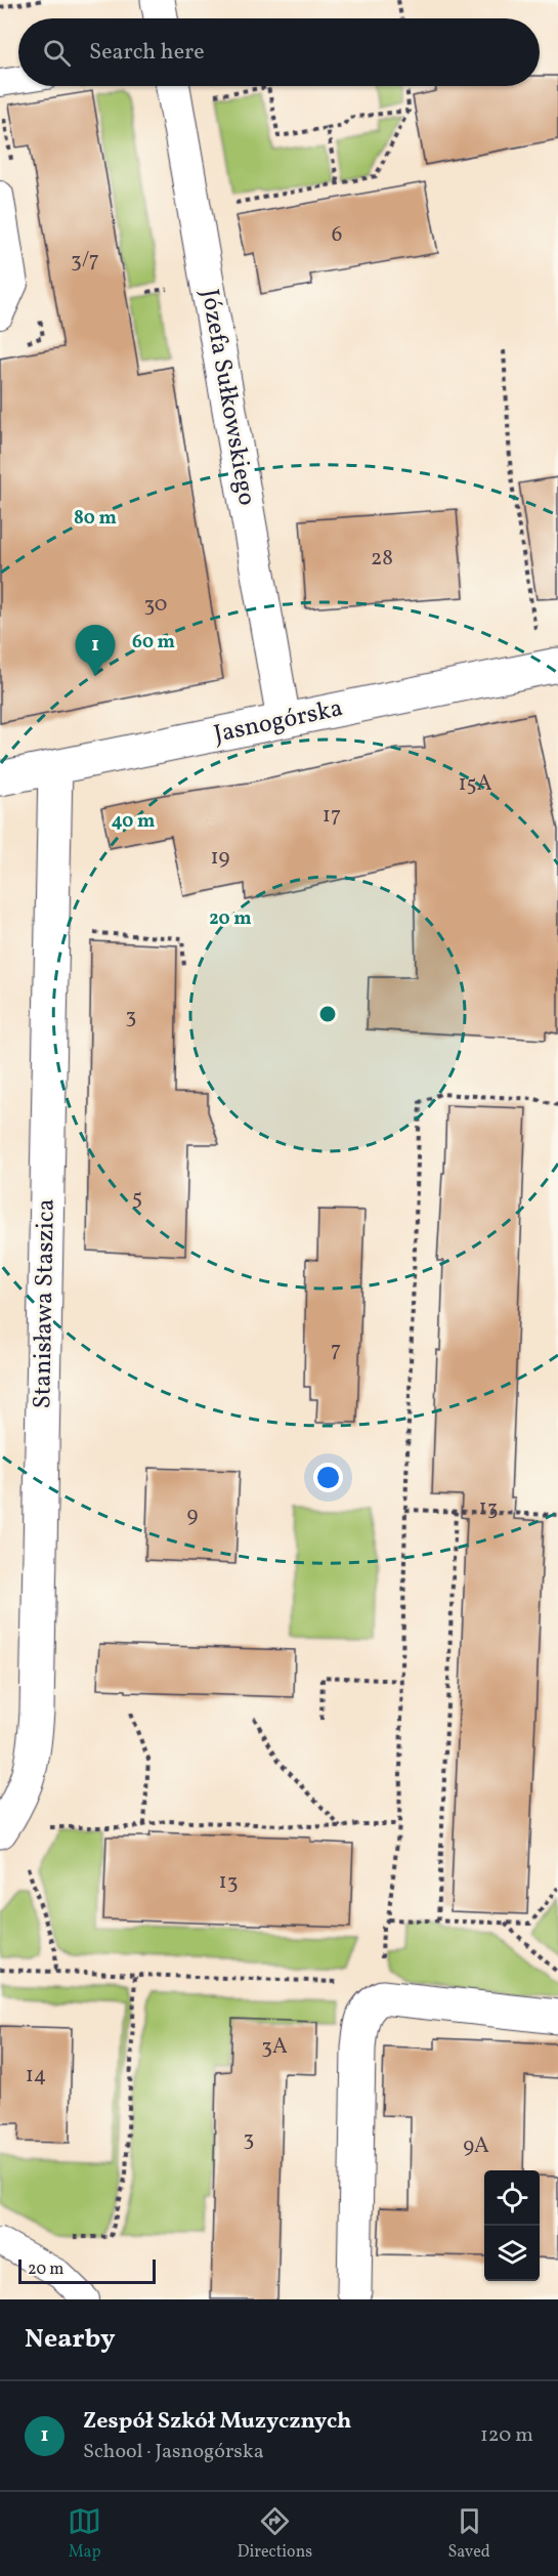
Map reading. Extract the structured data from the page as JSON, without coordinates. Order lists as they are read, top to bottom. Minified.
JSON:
{"streets":{"street":["Józefa Sułkowskiego","Jasnogórska","Stanisława Staszica"]},"crossings":[["Józefa Sułkowskiego","Jasnogórska"],["Jasnogórska","Stanisława Staszica"]],"house_numbers":["6","3/7","28","30","15A","17","19","3","5","7","13","9","13","3A","14","3","9A"],"scale_bar":"20 m","page":{"search":"Search here","pins":"1","scale":"20 m","heading":"Nearby","list":[{"mark":"1","name":"Zespół Szkół Muzycznych","note":"School · Jasnogórska","value":"120 m"}],"nav":["Map","Directions","Saved"]},"rings":["80 m","60 m","40 m","20 m"]}
